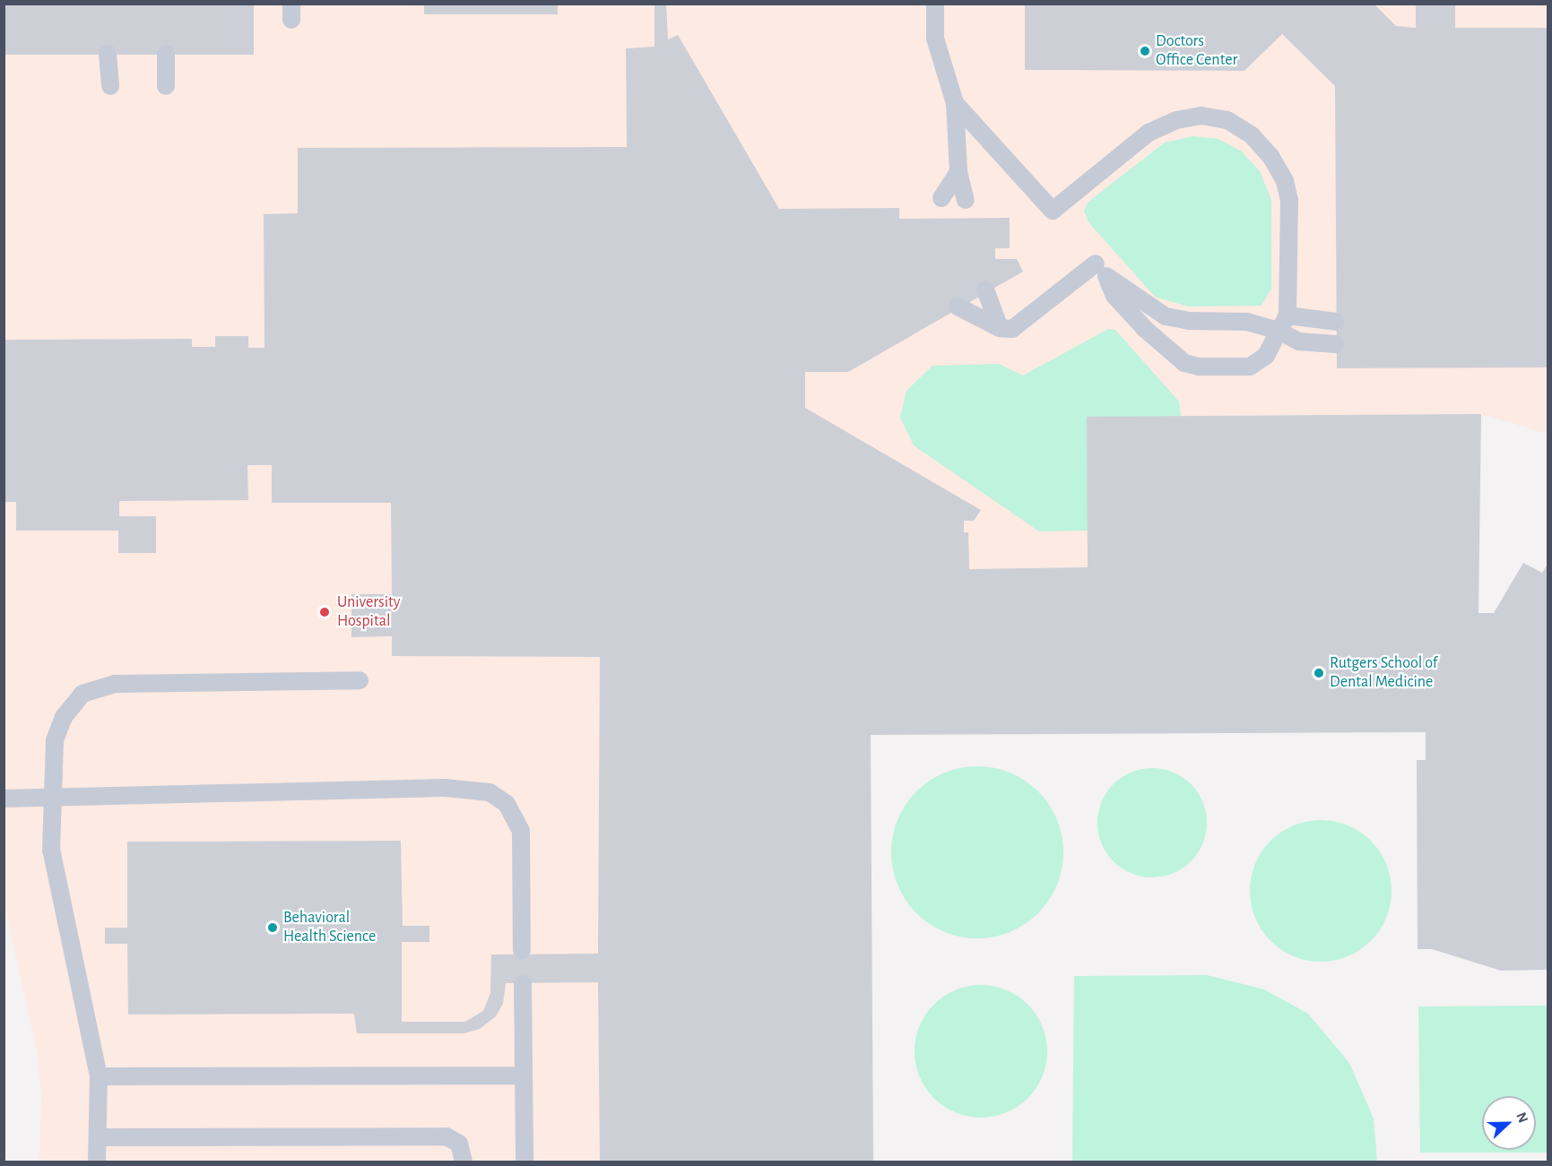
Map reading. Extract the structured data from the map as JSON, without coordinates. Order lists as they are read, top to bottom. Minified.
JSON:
{"places":["Doctors Office Center","University Hospital","Rutgers School of Dental Medicine","Behavioral Health Science"],"north":"right"}
